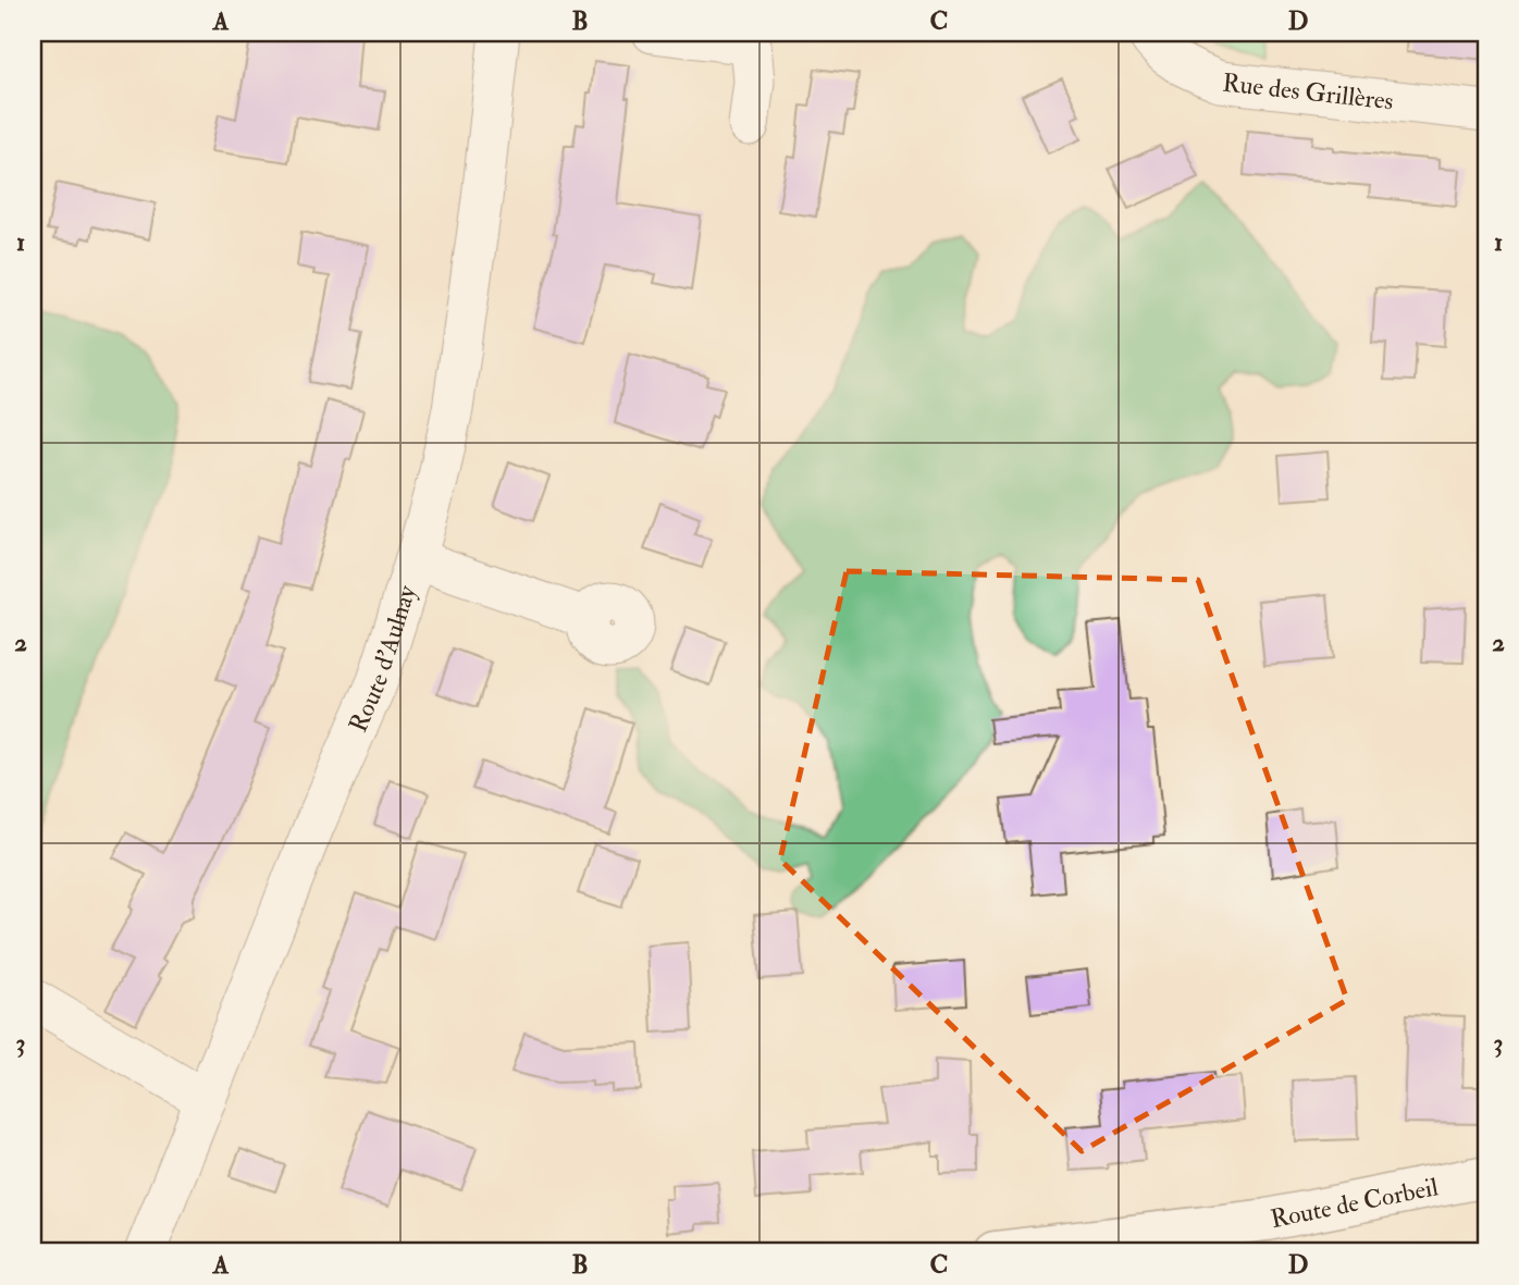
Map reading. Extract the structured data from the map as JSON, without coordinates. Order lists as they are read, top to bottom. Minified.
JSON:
{"streets":{"main road":["Route de Corbeil"],"street":["Rue des Grillères","Route d'Aulnay"]},"grid":{"columns":["A","B","C","D"],"rows":["1","2","3"]}}
